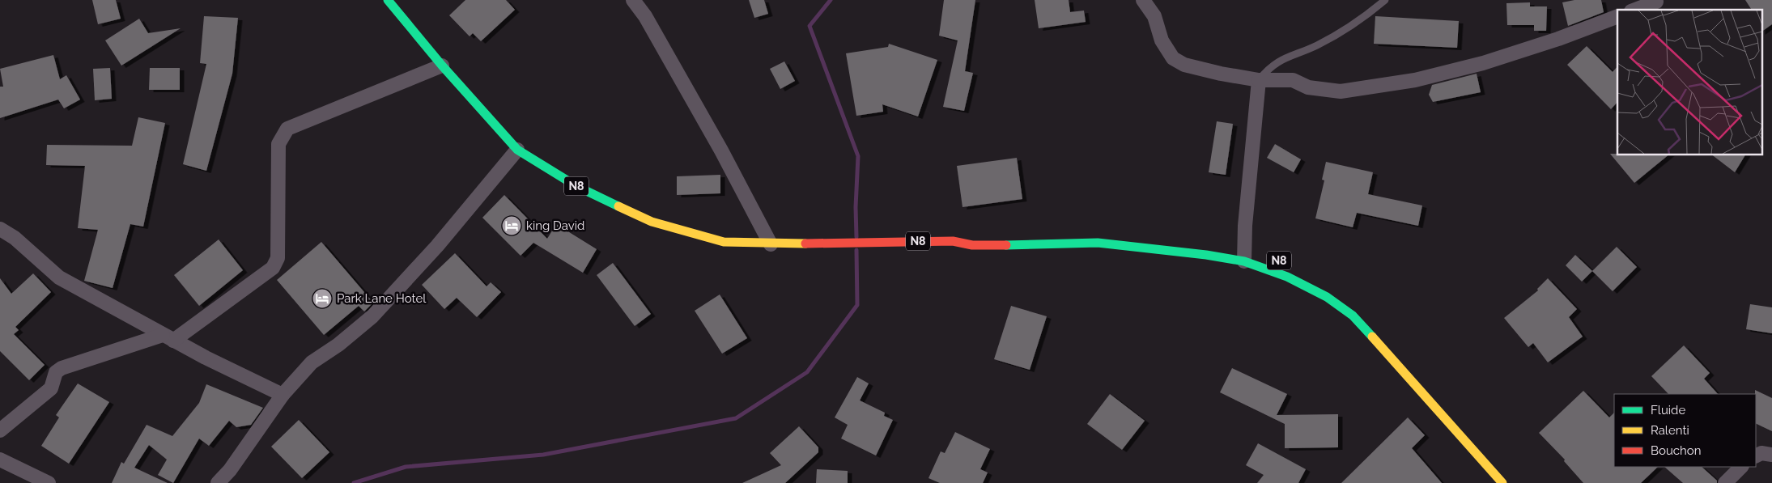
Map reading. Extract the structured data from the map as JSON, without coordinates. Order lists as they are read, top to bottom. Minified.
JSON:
{"streets":{"highway":["N8"]},"places":{"hotel":["king David","Park Lane Hotel"]},"legend":["Fluide","Ralenti","Bouchon"]}
